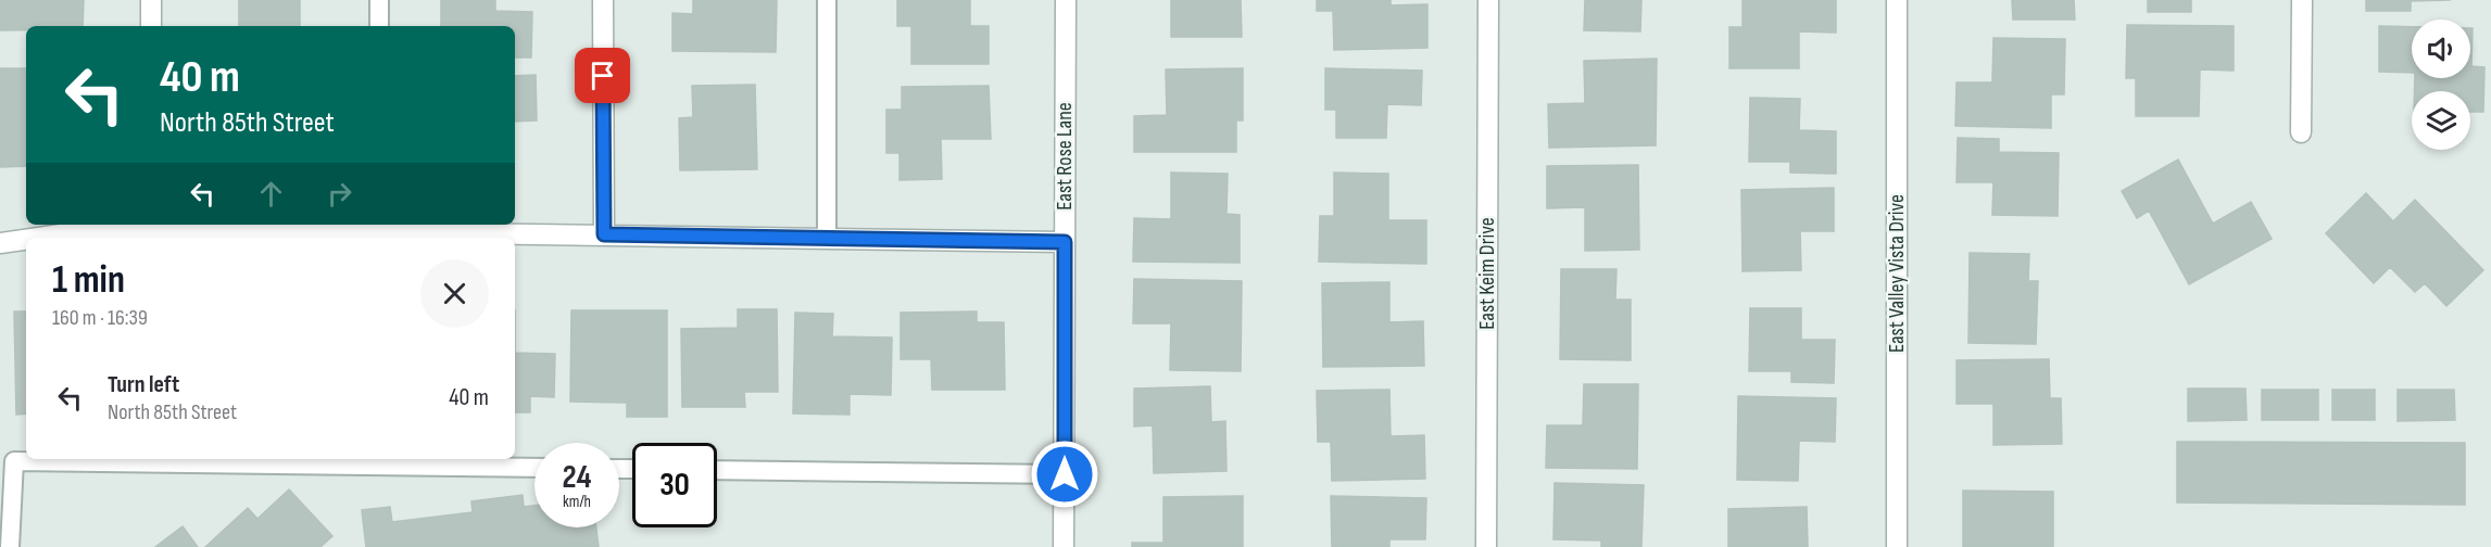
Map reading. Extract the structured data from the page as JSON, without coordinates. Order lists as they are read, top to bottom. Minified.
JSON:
{"streets":{"street":["East Rose Lane","East Keim Drive","East Valley Vista Drive"]},"page":{"turn":["40 m","North 85th Street"],"heading":["1 min","160 m · 16:39"],"list":[{"name":"Turn left","note":"North 85th Street","value":"40 m"}],"speed":"24 km/h","limit":"30"}}
